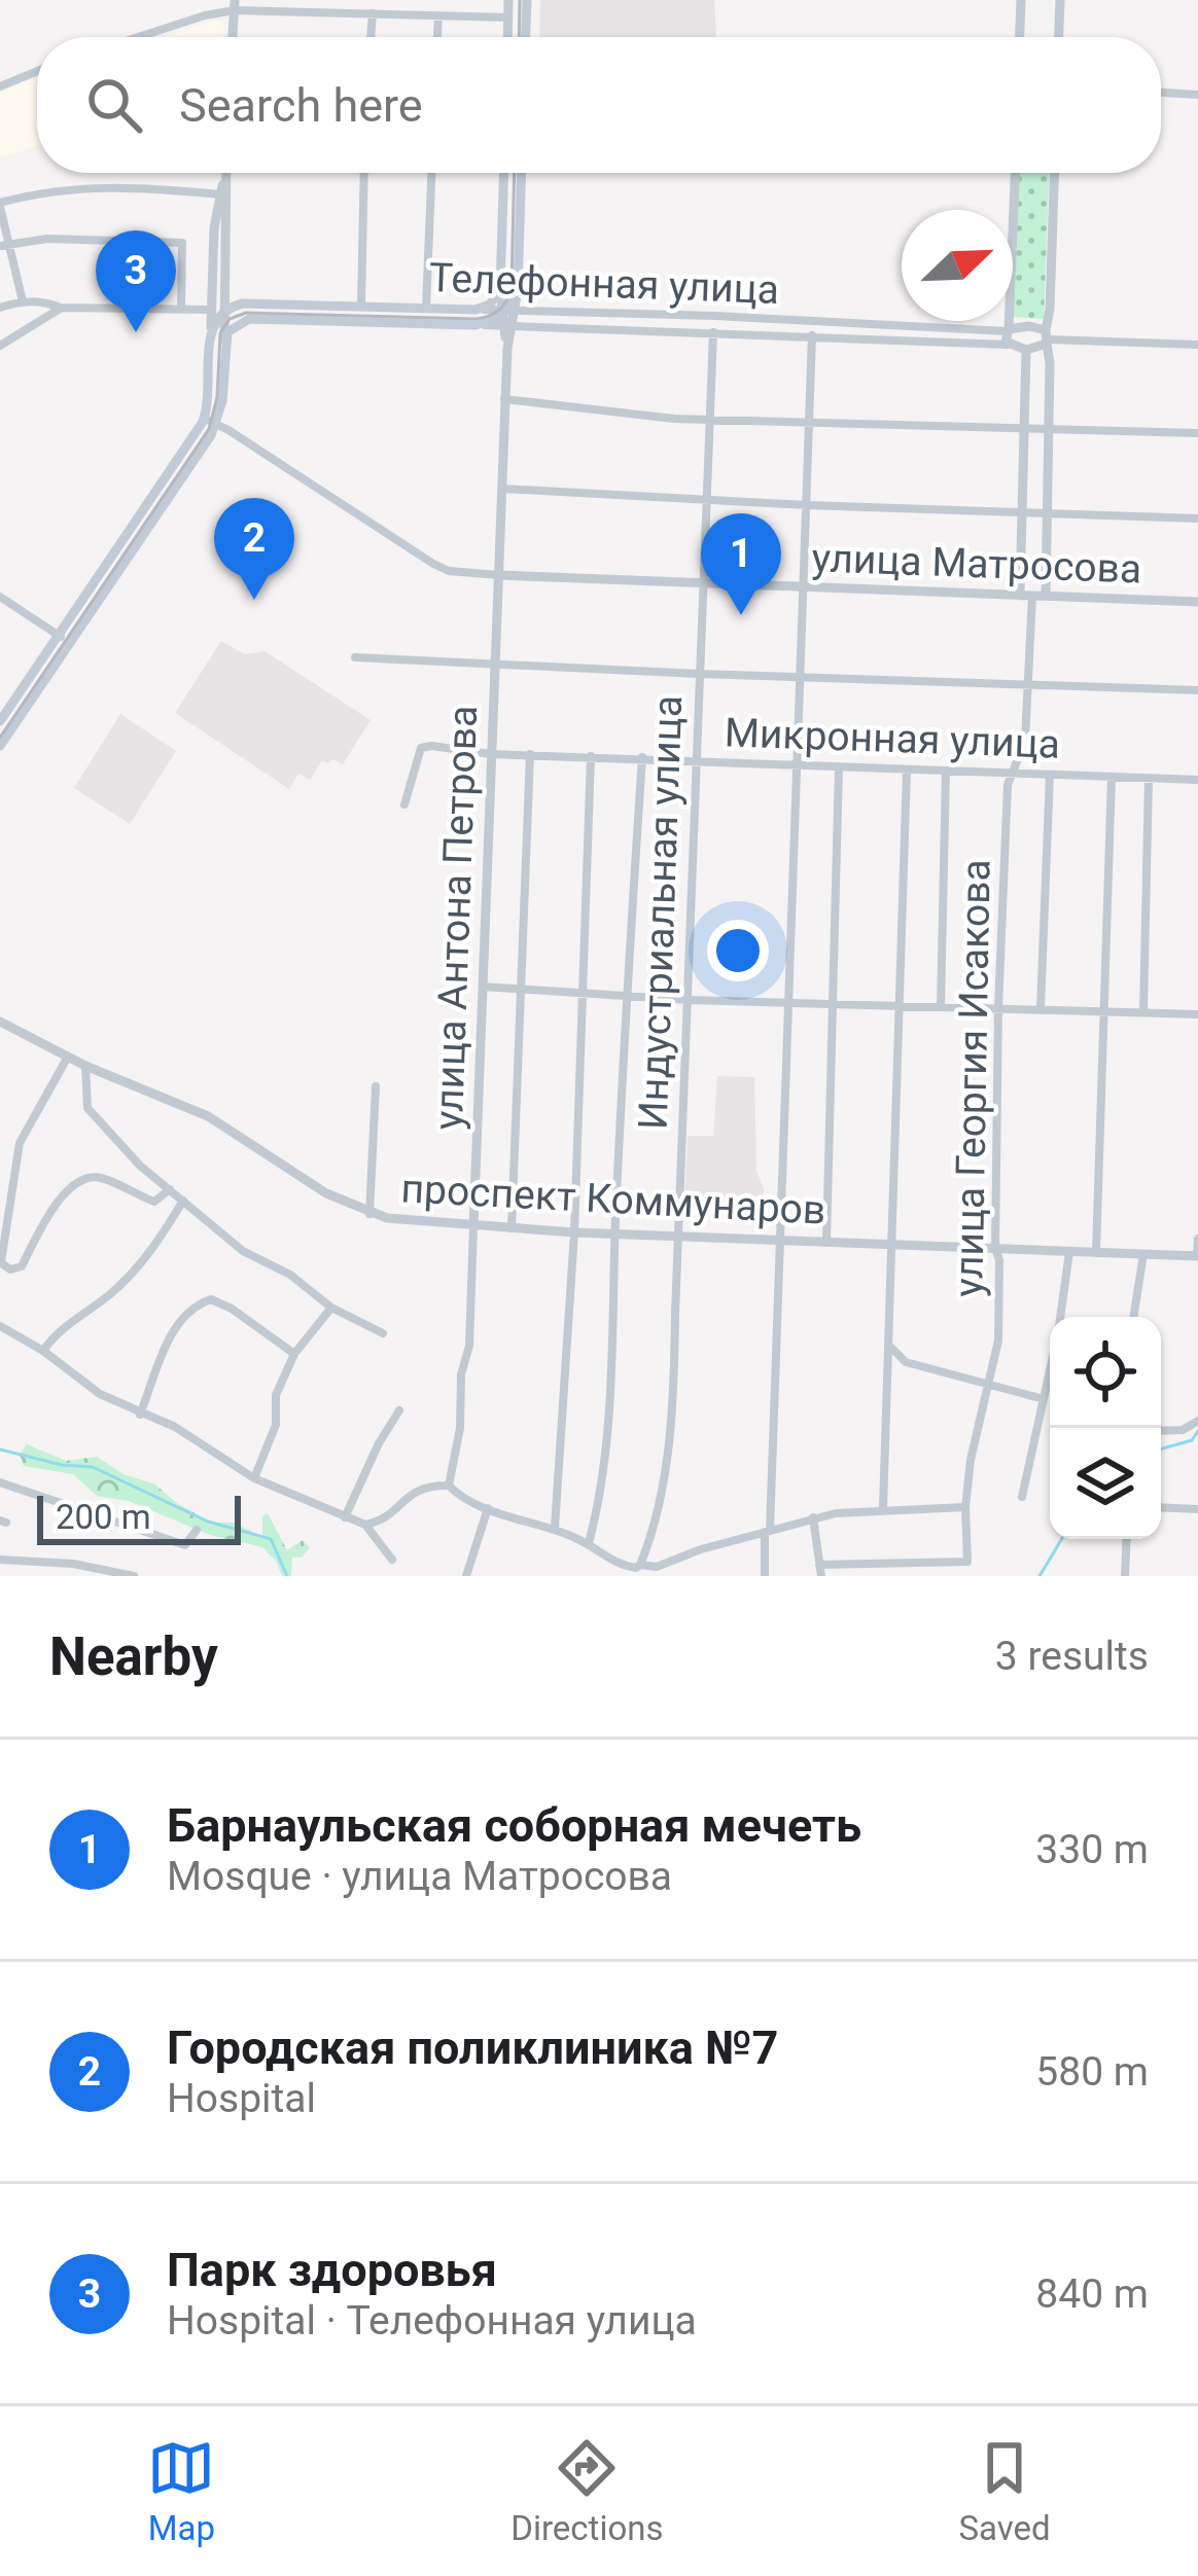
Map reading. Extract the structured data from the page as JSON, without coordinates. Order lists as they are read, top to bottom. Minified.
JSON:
{"streets":{"main road":["Телефонная улица","улица Антона Петрова"],"street":["улица Матросова","Микронная улица","Индустриальная улица","улица Георгия Исакова","проспект Коммунаров"]},"crossings":[["Телефонная улица","Индустриальная улица"],["Телефонная улица","улица Антона Петрова"],["улица Матросова","Индустриальная улица"],["улица Матросова","улица Антона Петрова"],["улица Матросова","улица Георгия Исакова"],["Микронная улица","Индустриальная улица"],["Микронная улица","улица Антона Петрова"],["Микронная улица","улица Георгия Исакова"],["Индустриальная улица","проспект Коммунаров"],["улица Антона Петрова","проспект Коммунаров"],["улица Георгия Исакова","проспект Коммунаров"]],"scale_bar":"200 m","north":"top right","page":{"search":"Search here","pins":["3","2","1"],"scale":"200 m","heading":["Nearby","3 results"],"list":[{"mark":"1","name":"Барнаульская соборная мечеть","note":"Mosque · улица Матросова","value":"330 m"},{"mark":"2","name":"Городская поликлиника №7","note":"Hospital","value":"580 m"},{"mark":"3","name":"Парк здоровья","note":"Hospital · Телефонная улица","value":"840 m"}],"nav":["Map","Directions","Saved"]}}
